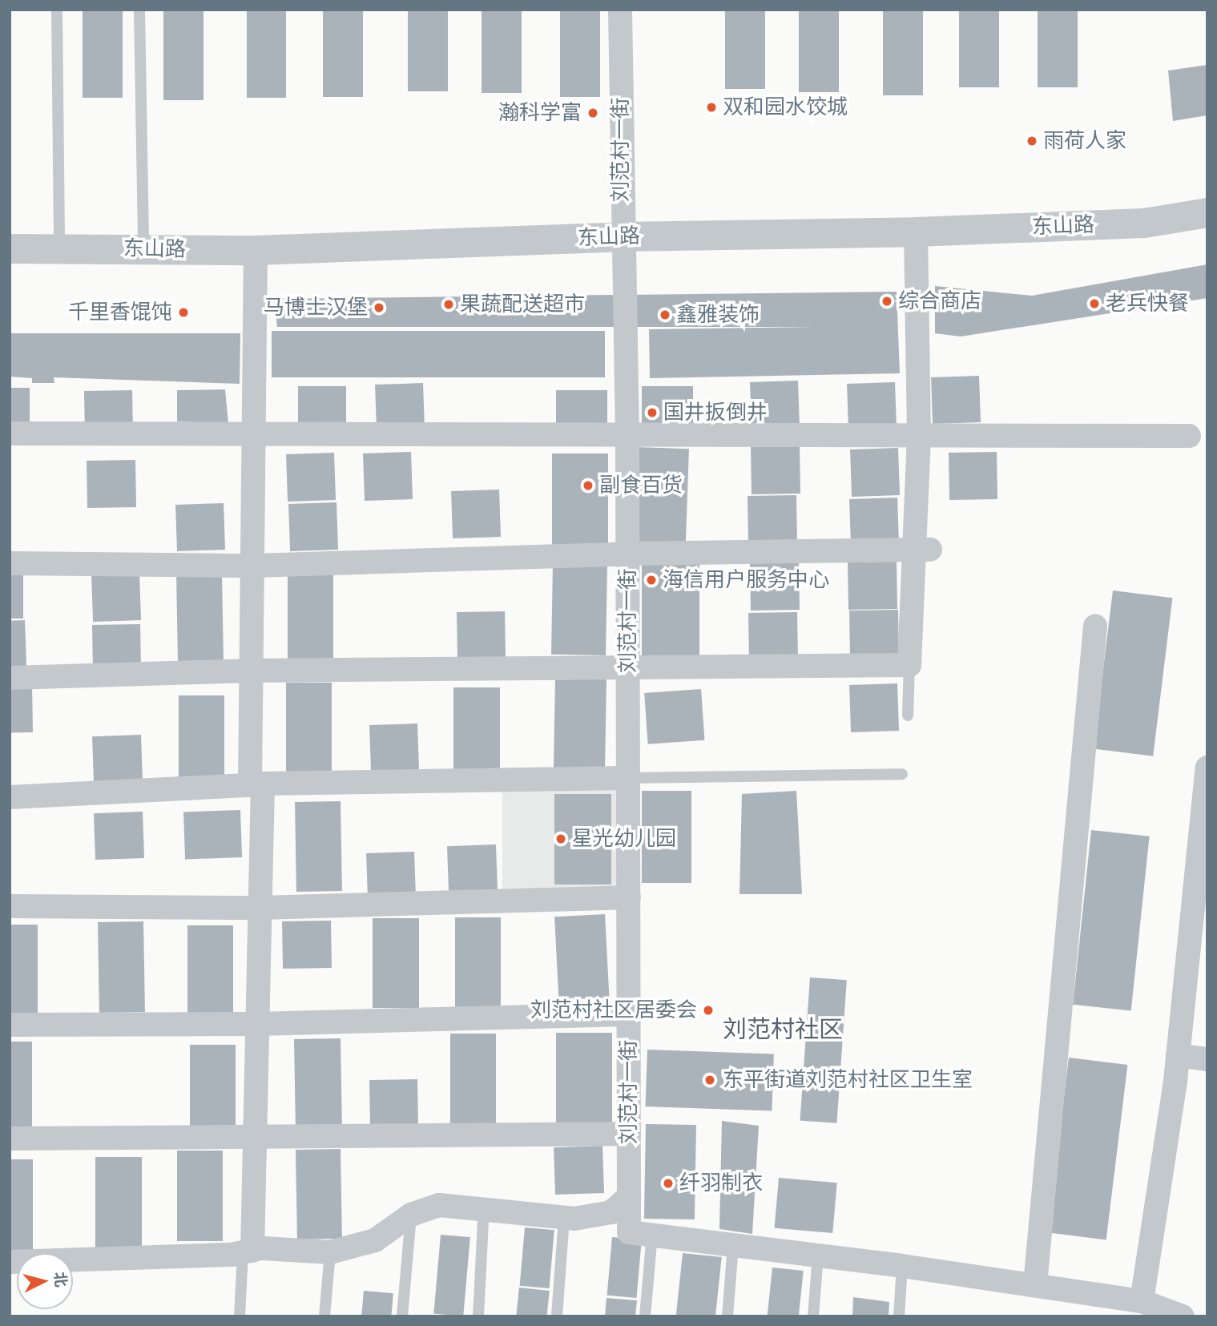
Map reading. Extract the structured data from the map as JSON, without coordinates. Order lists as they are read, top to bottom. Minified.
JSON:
{"streets":{"street":["刘范村一街","东山路"]},"crossings":[["刘范村一街","东山路"]],"districts":["刘范村社区"],"places":["双和园水饺城","瀚科学富","雨荷人家","综合商店","老兵快餐","果蔬配送超市","马博士汉堡","千里香馄饨","鑫雅装饰","国井扳倒井","副食百货","海信用户服务中心","星光幼儿园","刘范村社区居委会","东平街道刘范村社区卫生室","纤羽制衣"],"north":"right"}
